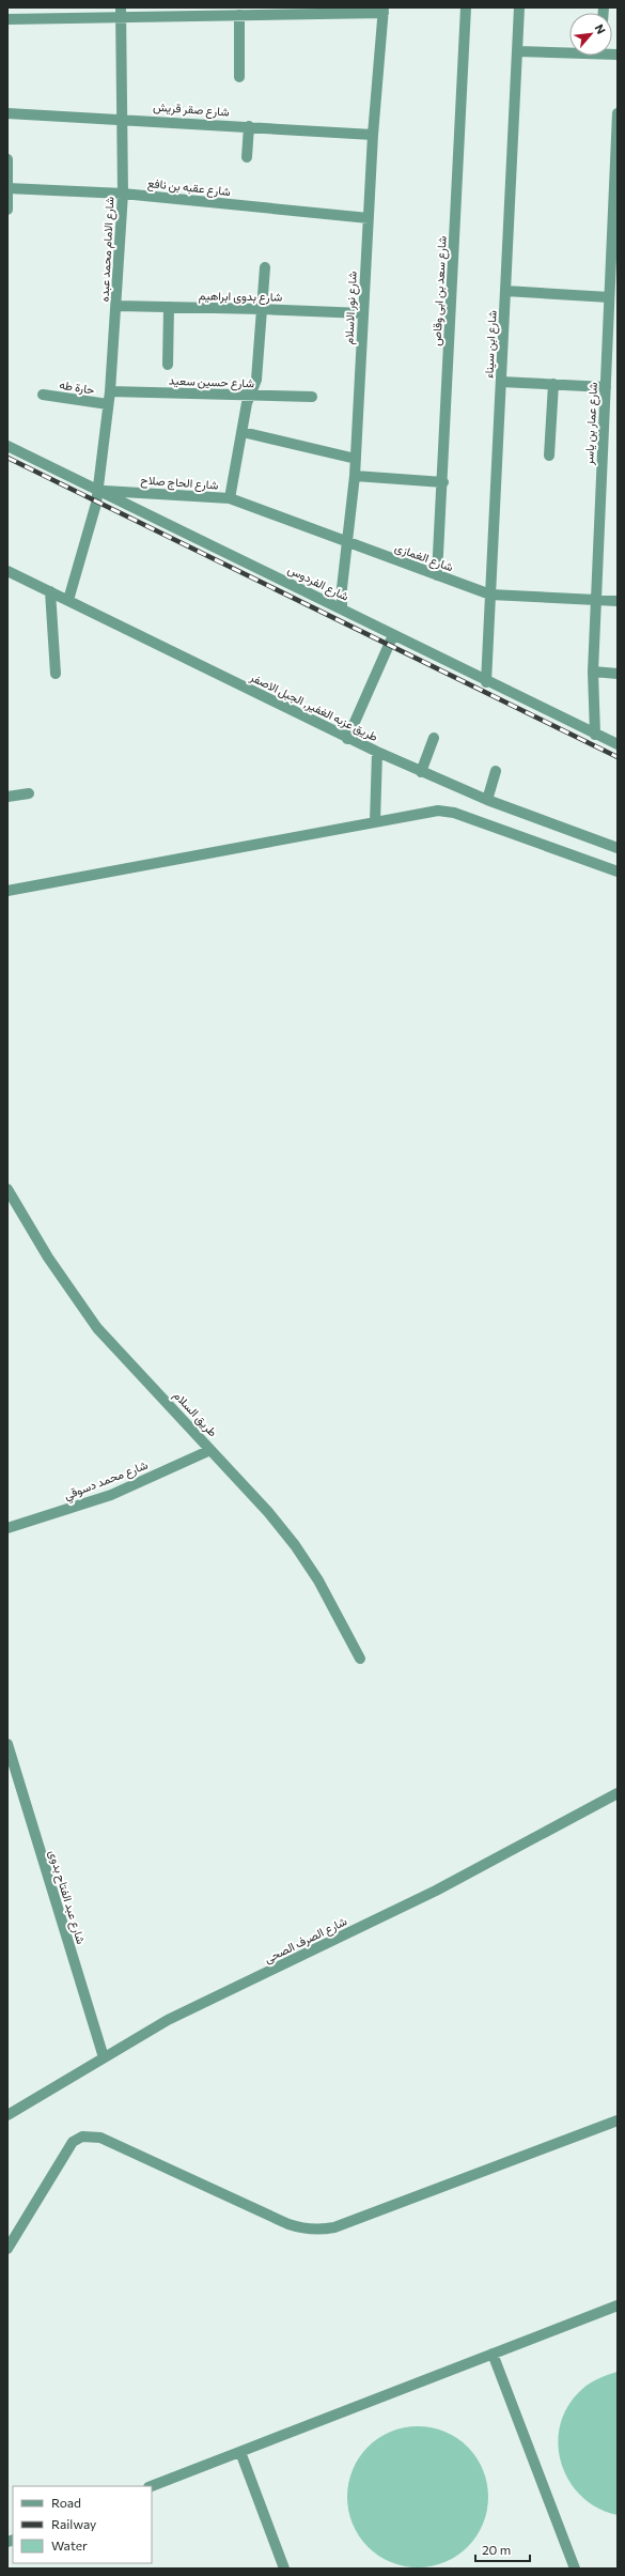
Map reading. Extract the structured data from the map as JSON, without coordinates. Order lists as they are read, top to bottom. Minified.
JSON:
{"streets":{"street":["شارع صقر قريش","شارع عقبه بن نافع","شارع الامام محمد عبده","شارع سعد بن ابى وقاص","شارع بدوى ابراهيم","شارع نور الاسلام","شارع ابن سيناء","شارع حسين سعيد","حارة طه","شارع عمار بن ياسر","شارع الحاج صلاح","شارع الغمازى","شارع الفردوس","طريق عزبه الغفير, الجبل الاصفر","طريق السلام","شارع محمد دسوقي","شارع عبد الفتاح بدوى","شارع الصرف الصحى"]},"crossings":[["شارع صقر قريش","شارع الامام محمد عبده"],["شارع صقر قريش","شارع نور الاسلام"],["شارع عقبه بن نافع","شارع الامام محمد عبده"],["شارع عقبه بن نافع","شارع نور الاسلام"],["شارع الامام محمد عبده","شارع بدوى ابراهيم"],["شارع الامام محمد عبده","شارع حسين سعيد"],["شارع الامام محمد عبده","حارة طه"],["شارع الامام محمد عبده","شارع الحاج صلاح"],["شارع الامام محمد عبده","شارع الفردوس"],["شارع الامام محمد عبده","طريق عزبه الغفير, الجبل الاصفر"],["شارع سعد بن ابى وقاص","شارع الغمازى"],["شارع بدوى ابراهيم","شارع نور الاسلام"],["شارع بدوى ابراهيم","شارع الحاج صلاح"],["شارع نور الاسلام","شارع الغمازى"],["شارع نور الاسلام","شارع الفردوس"],["شارع ابن سيناء","شارع الغمازى"],["شارع ابن سيناء","شارع الفردوس"],["شارع حسين سعيد","شارع الحاج صلاح"],["شارع عمار بن ياسر","شارع الغمازى"],["شارع عمار بن ياسر","شارع الفردوس"],["شارع الحاج صلاح","شارع الغمازى"],["شارع الحاج صلاح","شارع الفردوس"],["طريق السلام","شارع محمد دسوقي"],["شارع عبد الفتاح بدوى","شارع الصرف الصحى"]],"legend":["Road","Railway","Water"],"scale_bar":"20 m","north":"top right"}
